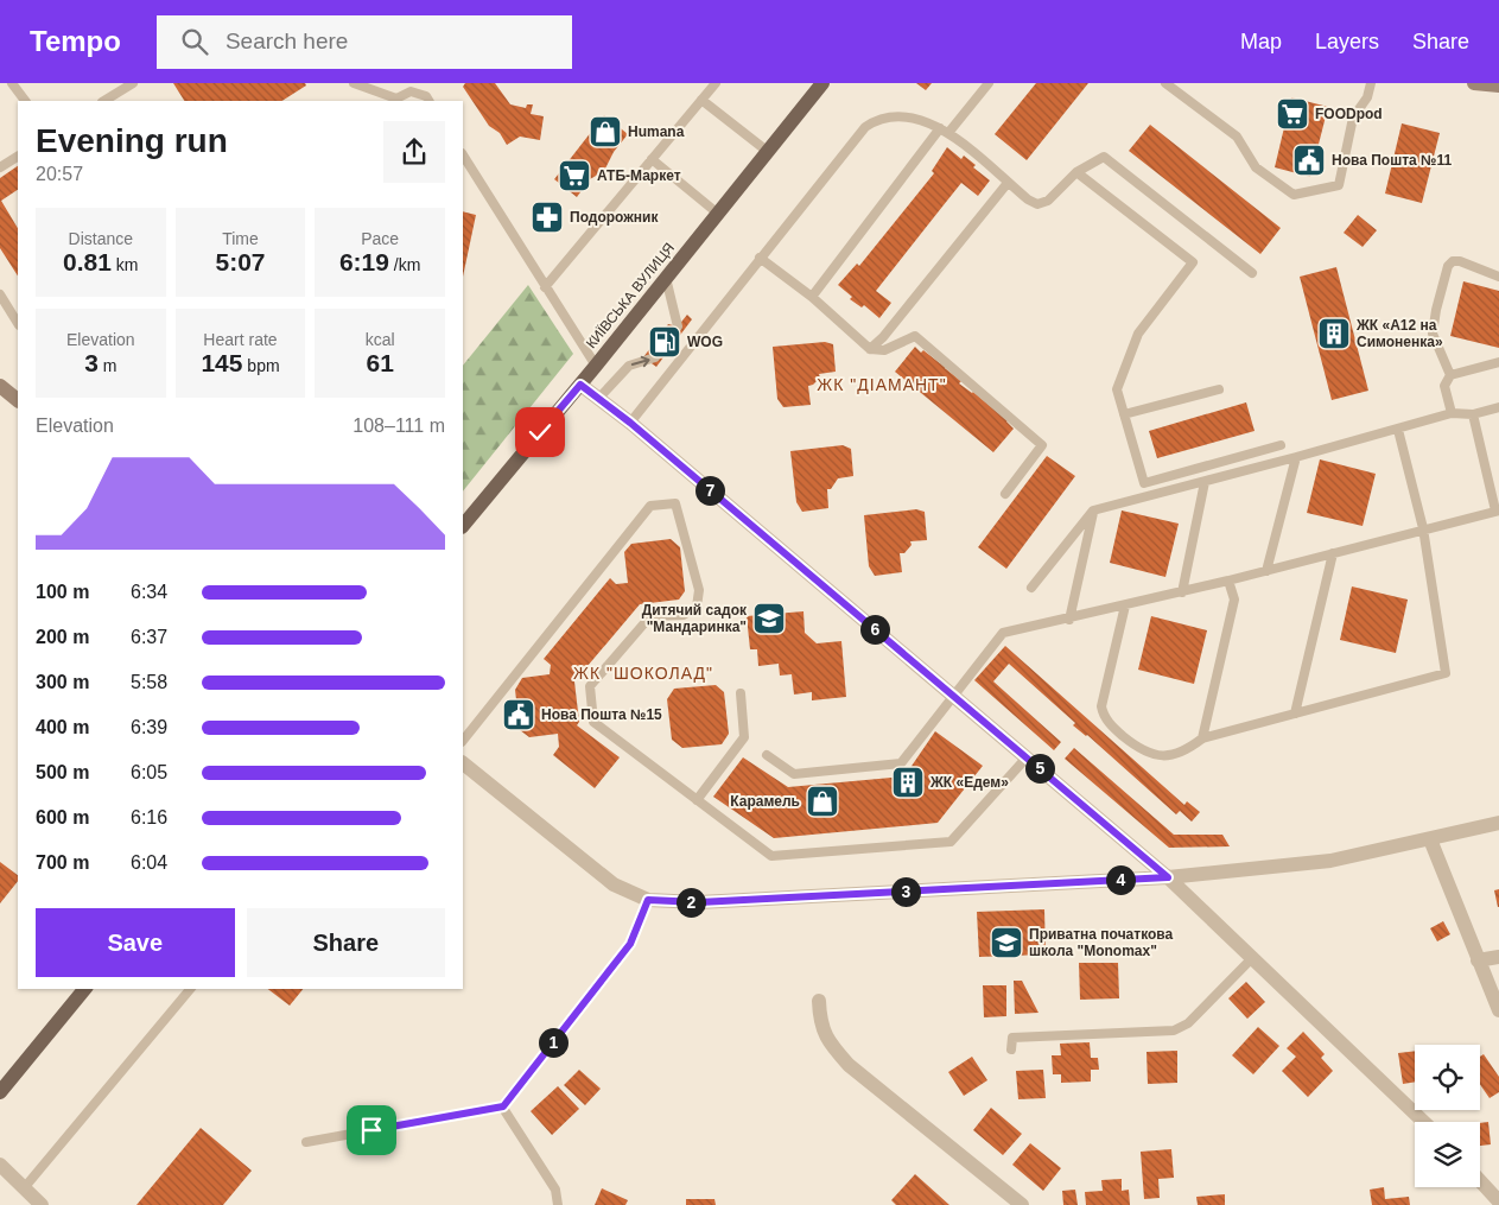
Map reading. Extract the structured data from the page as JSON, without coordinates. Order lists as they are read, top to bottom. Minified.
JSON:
{"streets":{"main road":["КИЇВСЬКА ВУЛИЦЯ"]},"districts":["ЖК \"ДІАМАНТ\"","ЖК \"ШОКОЛАД\""],"places":{"supermarket":["FOODpod","АТБ-Маркет"],"shop":["Humana","Карамель"],"public building":["Нова Пошта №11","Нова Пошта №15"],"pharmacy":["Подорожник"],"building":["ЖК «А12 на Симоненка»","ЖК «Едем»"],"fuel station":["WOG"],"school or university":["Дитячий садок \"Мандаринка\"","Приватна початкова школа \"Monomax\""]},"page":{"header":"Tempo","search":"Search here","nav":["Map","Layers","Share"],"heading":["Evening run","20:57"],"stats":[["Distance","0.81 km"],["Time","5:07"],["Pace","6:19 /km"],["Elevation","3 m"],["Heart rate","145 bpm"],["kcal","61"]],"chart":["Elevation","108–111 m"],"pins":["7","6","5","4","3","2","1"],"list":[{"name":"100 m","note":"6:34"},{"name":"200 m","note":"6:37"},{"name":"300 m","note":"5:58"},{"name":"400 m","note":"6:39"},{"name":"500 m","note":"6:05"},{"name":"600 m","note":"6:16"},{"name":"700 m","note":"6:04"}],"buttons":["Save","Share"]}}
